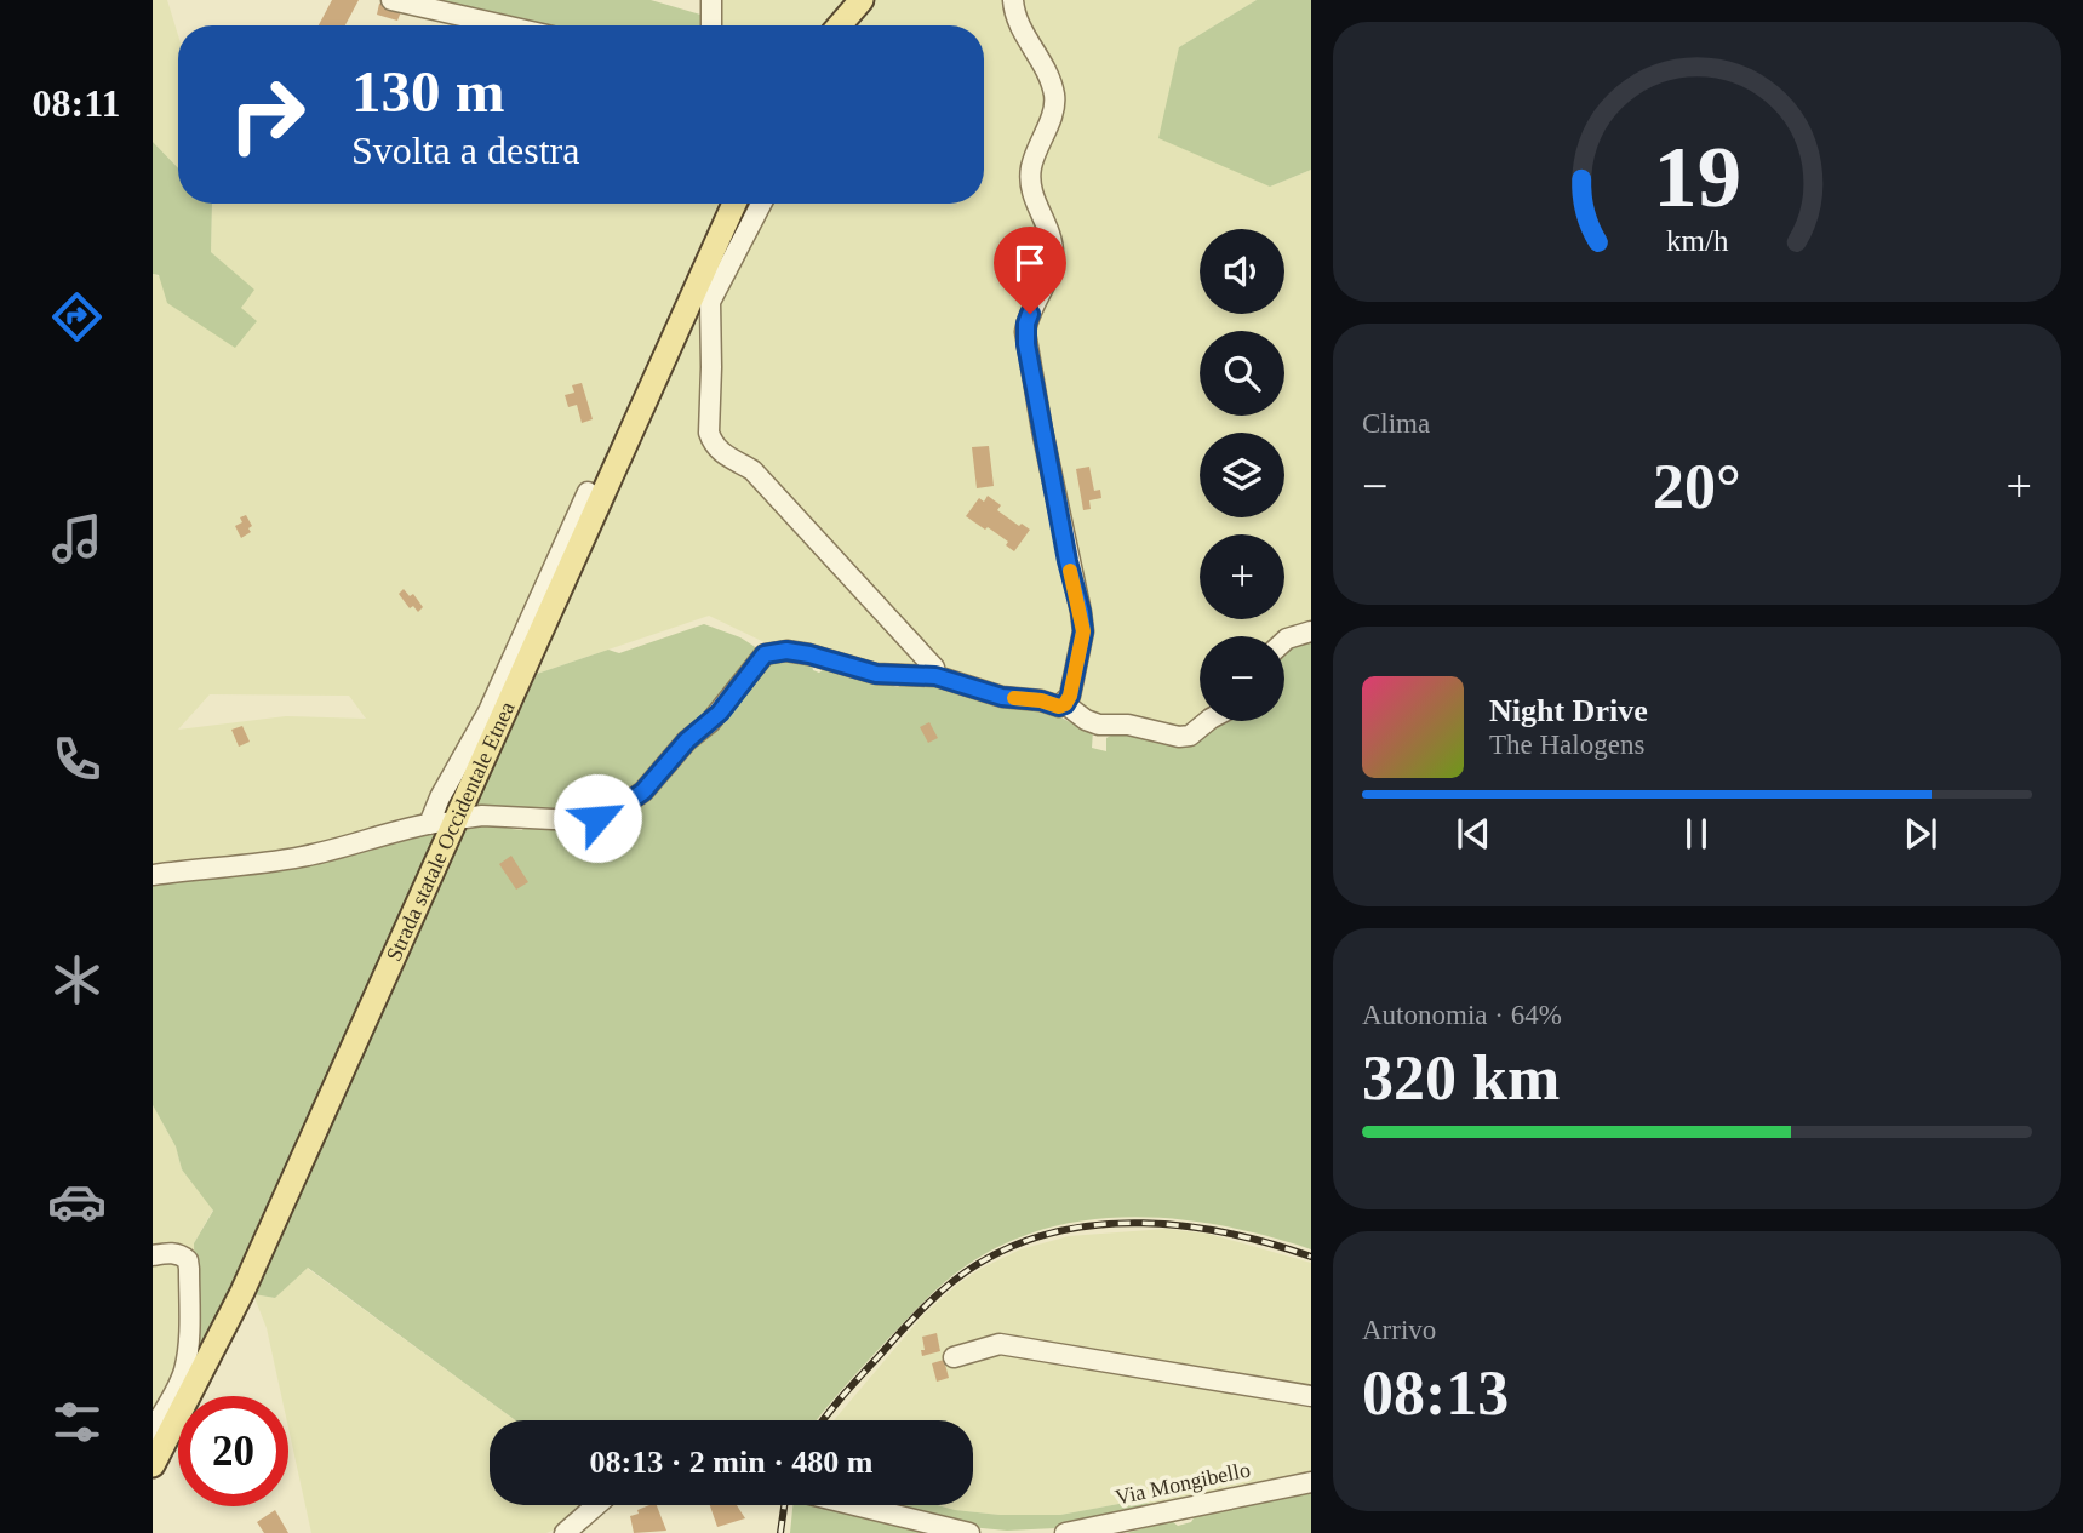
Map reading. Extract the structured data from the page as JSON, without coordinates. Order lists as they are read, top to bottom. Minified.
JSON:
{"streets":{"main road":["Strada statale Occidentale Etnea"],"street":["Via Mongibello"]},"page":{"tabs":"08:11","turn":["130 m","Svolta a destra"],"map_buttons":["+","−"],"tile":["Clima",["Autonomia · 64%","320 km"],["Arrivo","08:13"]],"heat":["−","20°","+"],"song":["Night Drive","The Halogens"],"limit":"20","trip":"08:13 · 2 min · 480 m","gauge":["19","km/h"]}}
